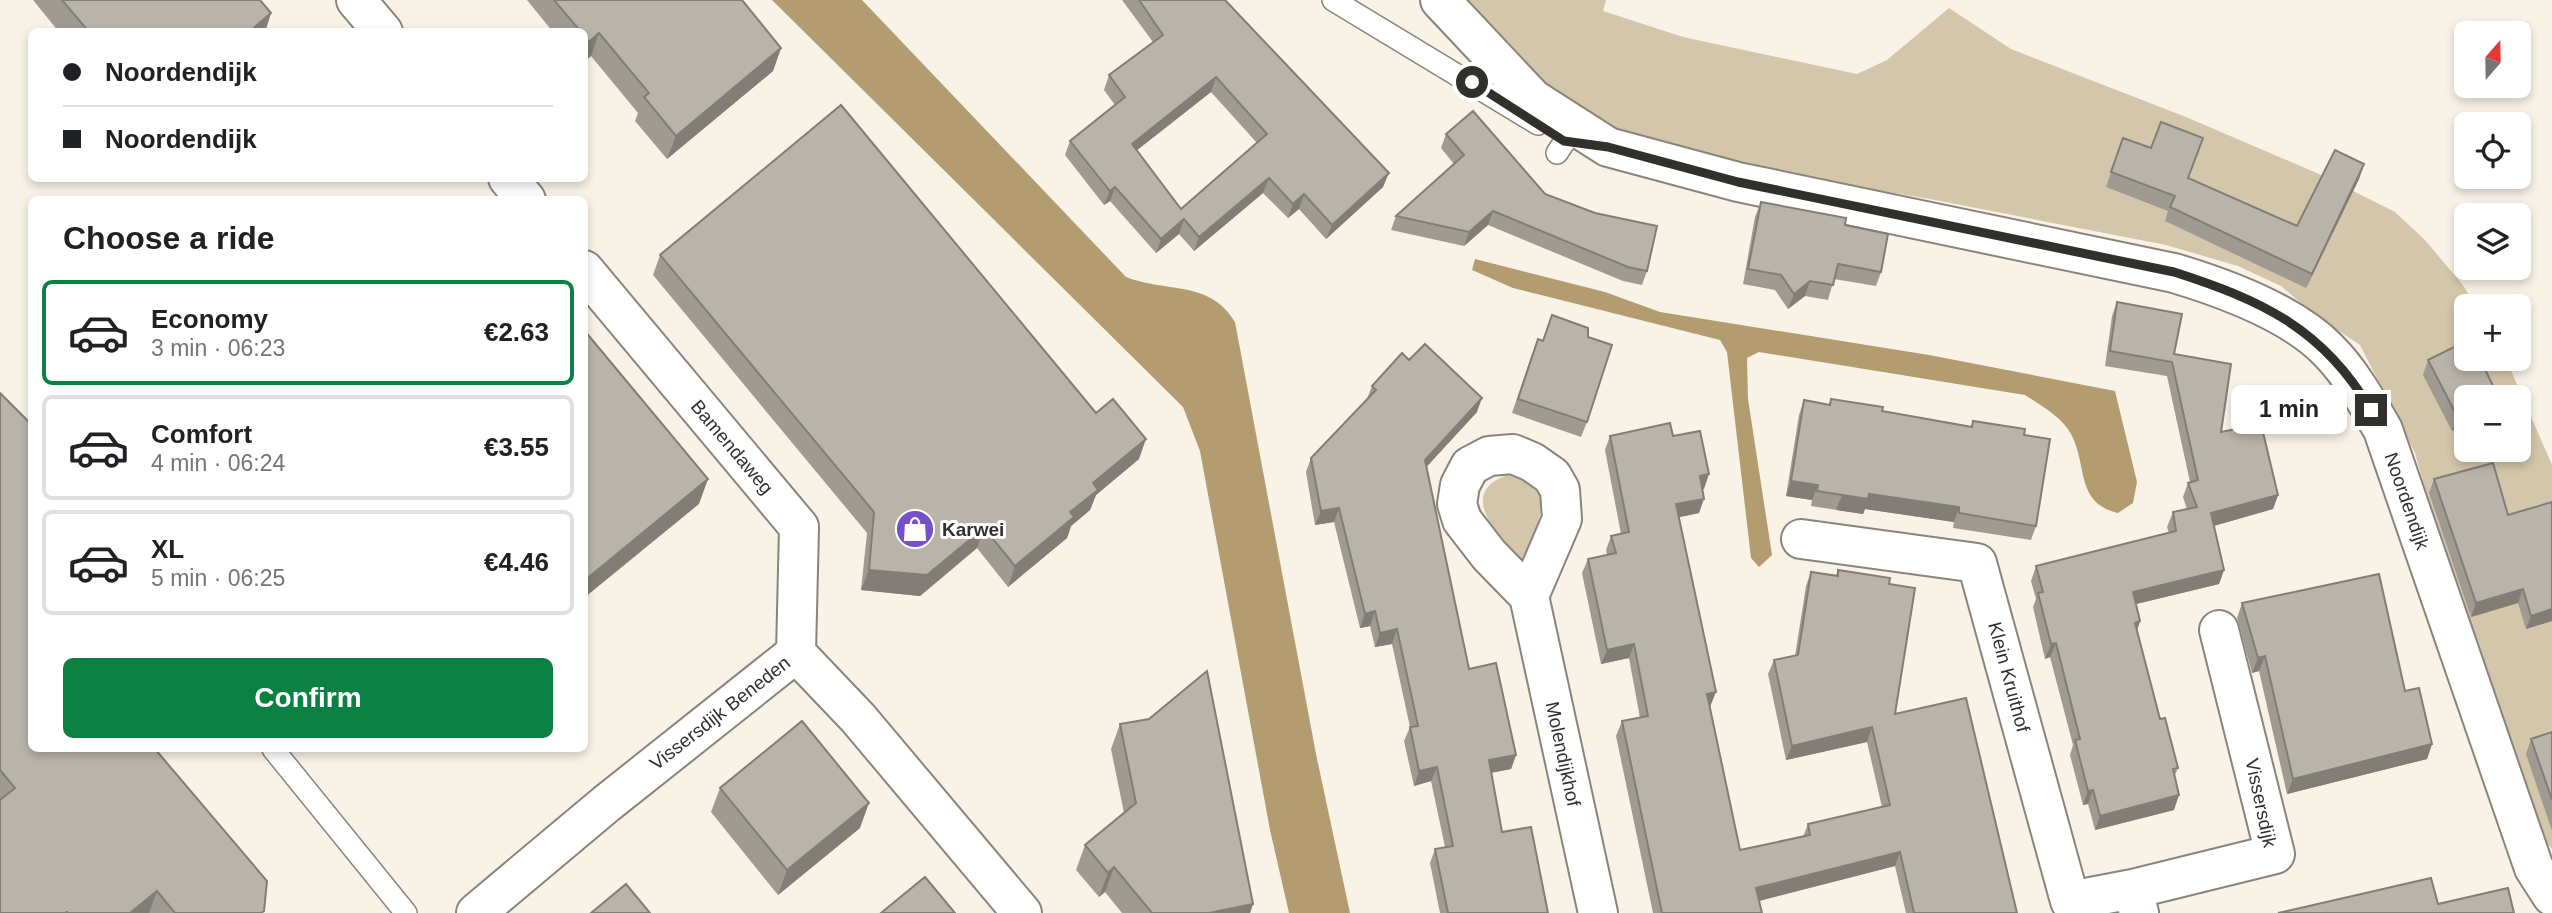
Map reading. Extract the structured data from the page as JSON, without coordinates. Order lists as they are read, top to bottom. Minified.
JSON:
{"streets":{"street":["Bamendaweg","Noordendijk","Klein Kruithof","Vissersdijk Beneden","Molendijkhof","Vissersdijk"]},"crossings":[["Bamendaweg","Vissersdijk Beneden"],["Klein Kruithof","Vissersdijk"]],"places":{"shop":["Karwei"]},"north":"top","page":{"map_buttons":["+","−"],"banner":["Noordendijk","Noordendijk"],"heading":"Choose a ride","list":[{"name":"Economy","note":"3 min · 06:23","value":"€2.63"},{"name":"Comfort","note":"4 min · 06:24","value":"€3.55"},{"name":"XL","note":"5 min · 06:25","value":"€4.46"}],"bubble":"1 min","buttons":"Confirm"}}
